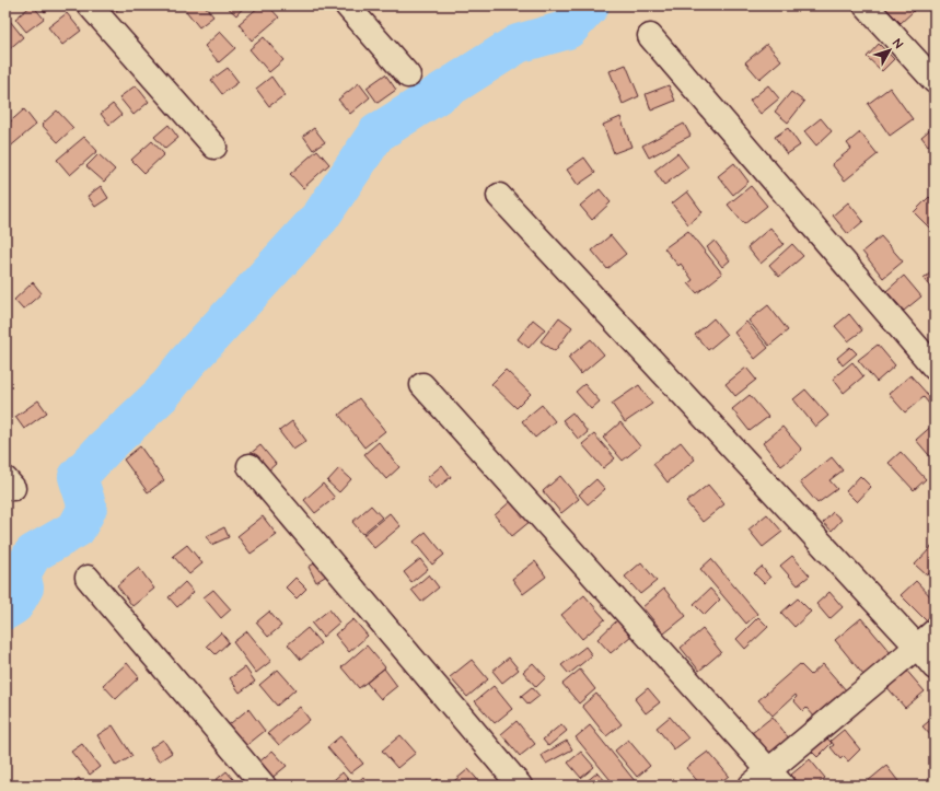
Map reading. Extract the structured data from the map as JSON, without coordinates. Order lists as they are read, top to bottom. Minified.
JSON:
{"north":"top right"}
